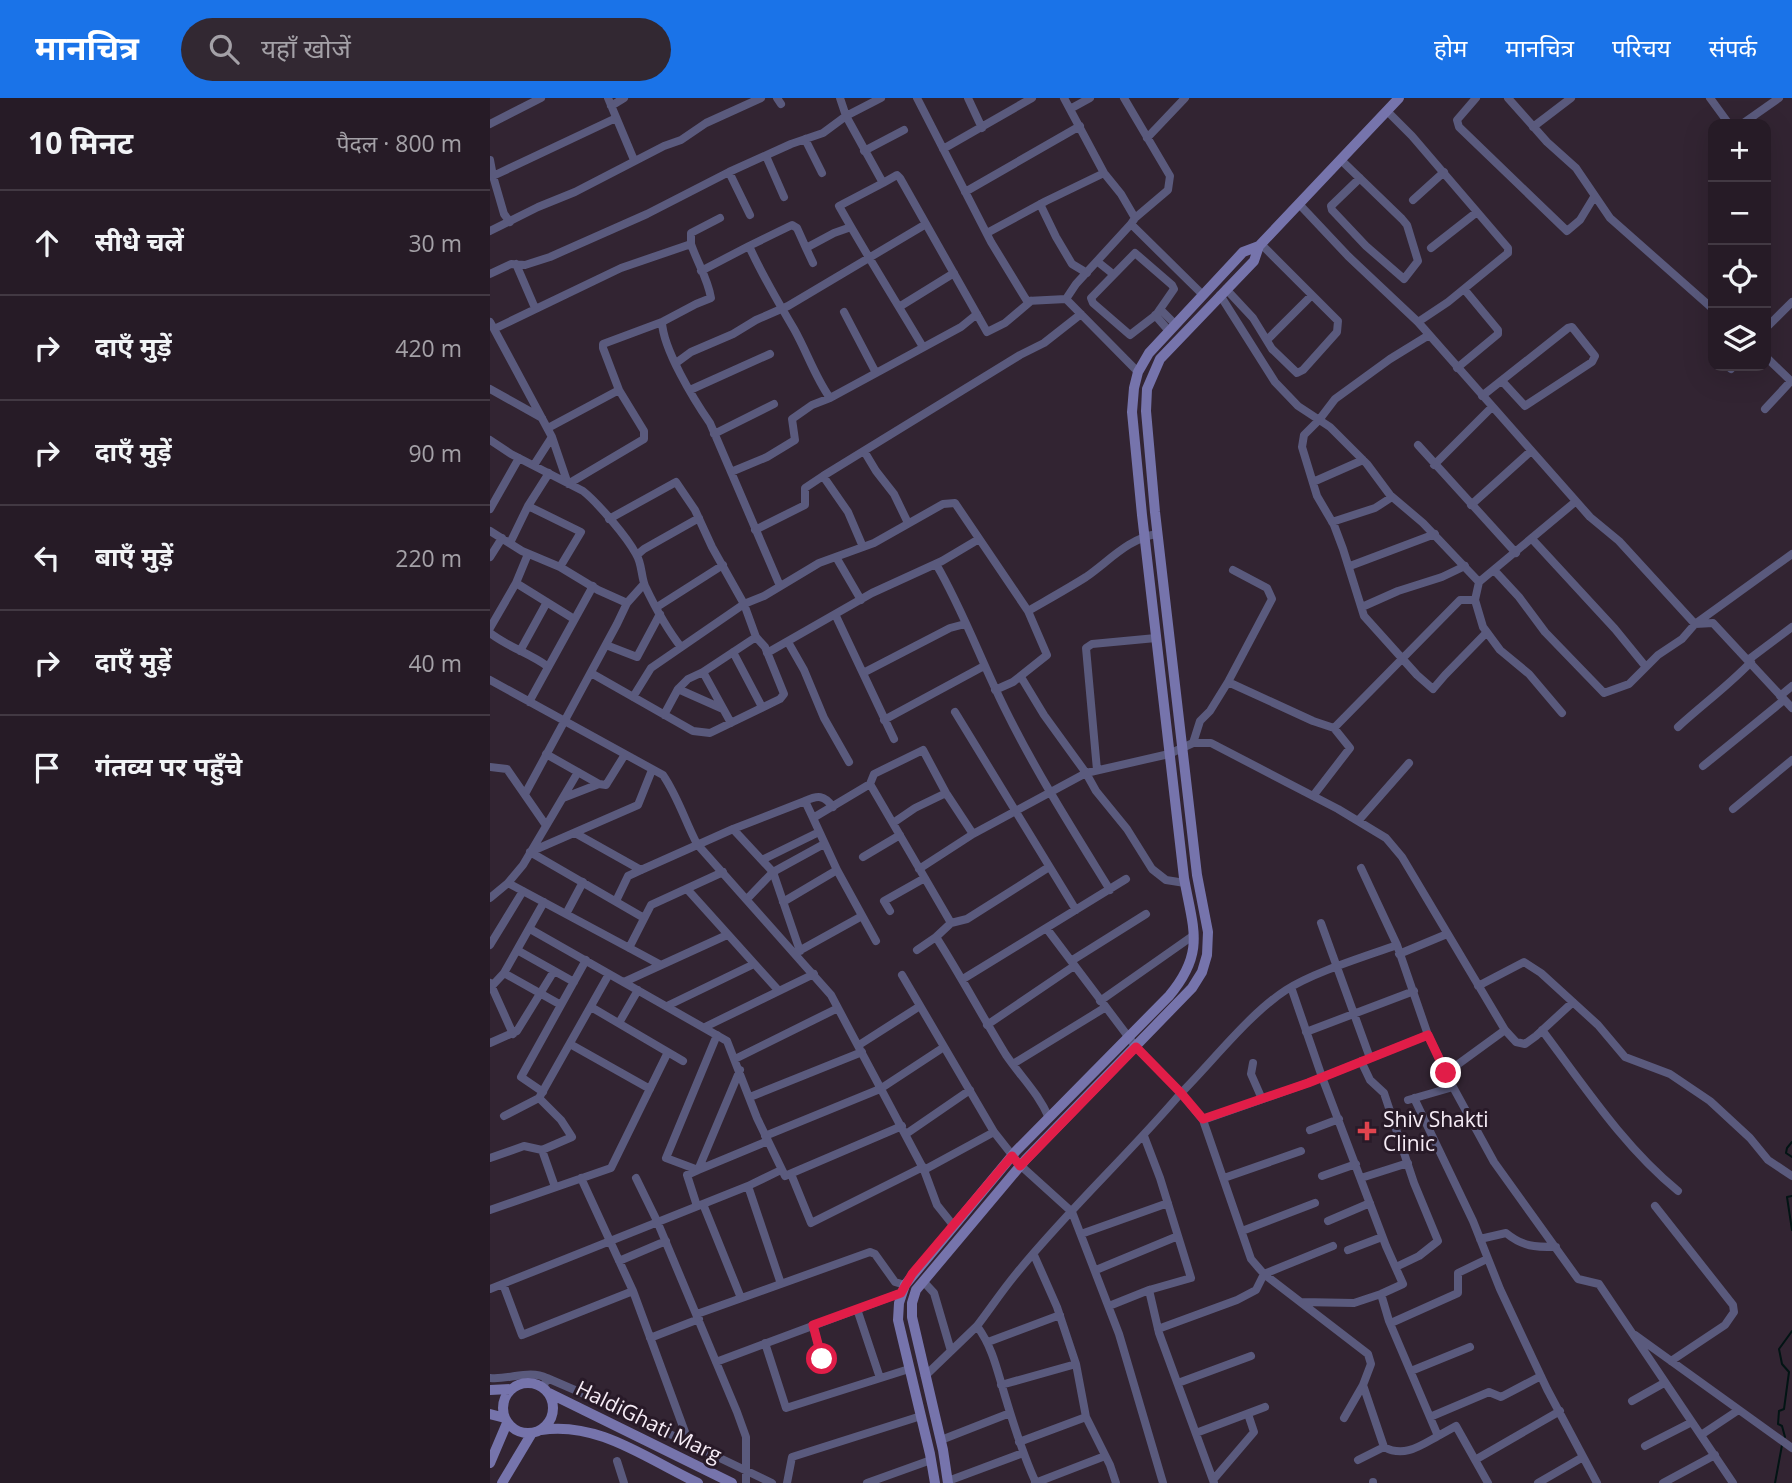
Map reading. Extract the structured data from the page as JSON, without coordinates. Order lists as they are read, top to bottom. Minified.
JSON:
{"streets":{"street":["HaldiGhati Marg"]},"places":{"health":["Shiv Shakti Clinic"]},"page":{"header":"मानचित्र","search":"यहाँ खोजें","nav":["होम","मानचित्र","परिचय","संपर्क"],"heading":["10 मिनट","पैदल · 800 m"],"map_buttons":["+","−"],"list":[["सीधे चलें","30 m"],["दाएँ मुड़ें","420 m"],["दाएँ मुड़ें","90 m"],["बाएँ मुड़ें","220 m"],["दाएँ मुड़ें","40 m"],"गंतव्य पर पहुँचे"]}}
